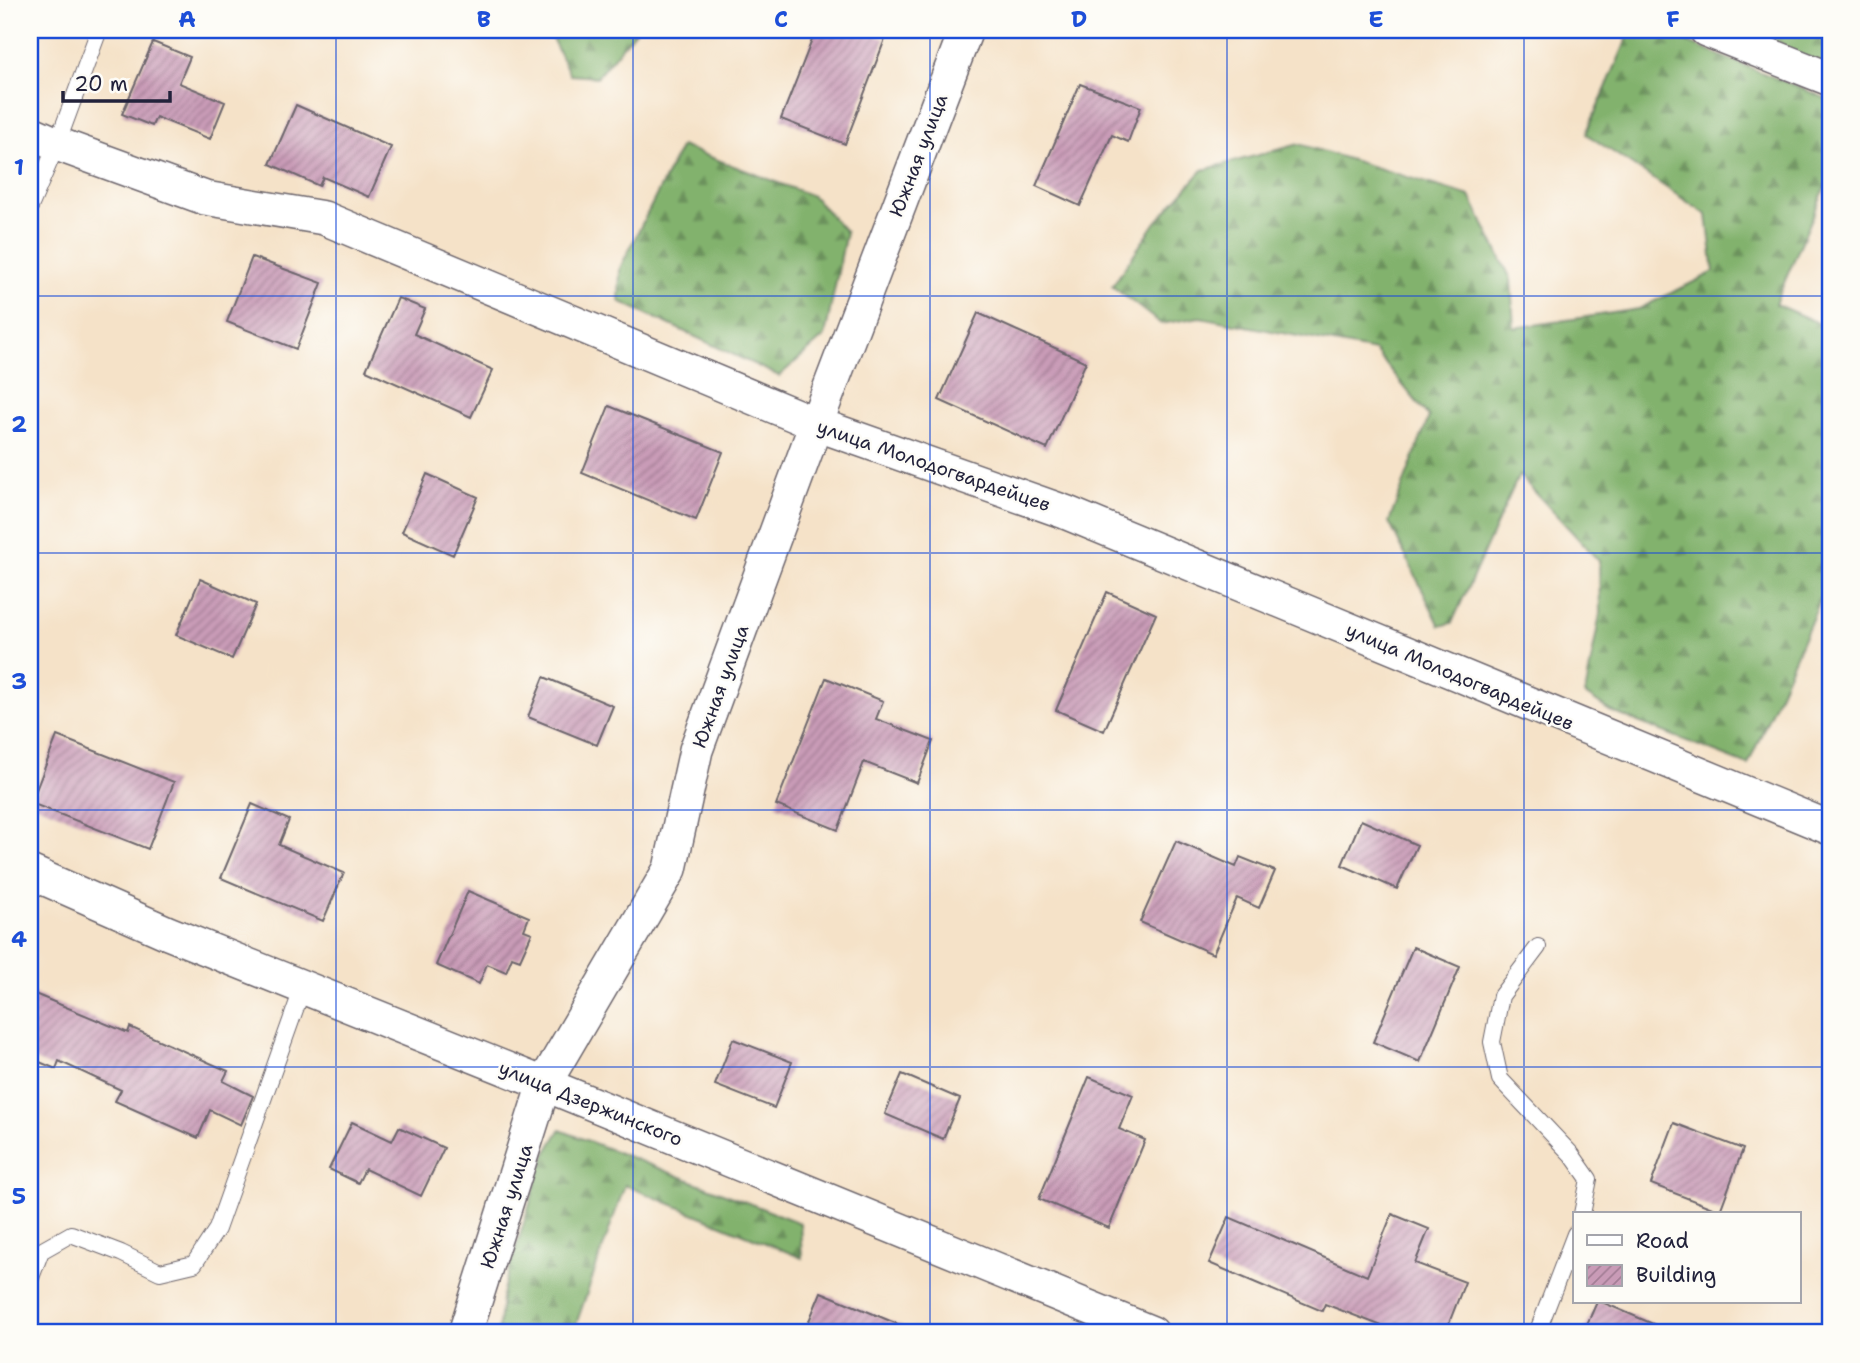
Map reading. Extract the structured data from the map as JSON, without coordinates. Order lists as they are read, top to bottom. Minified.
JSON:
{"streets":{"street":["Южная улица","улица Молодогвардейцев","улица Дзержинского"]},"crossings":[["Южная улица","улица Молодогвардейцев"],["Южная улица","улица Дзержинского"]],"legend":["Road","Building"],"scale_bar":"20 m","grid":{"columns":["A","B","C","D","E","F"],"rows":["1","2","3","4","5"]}}
